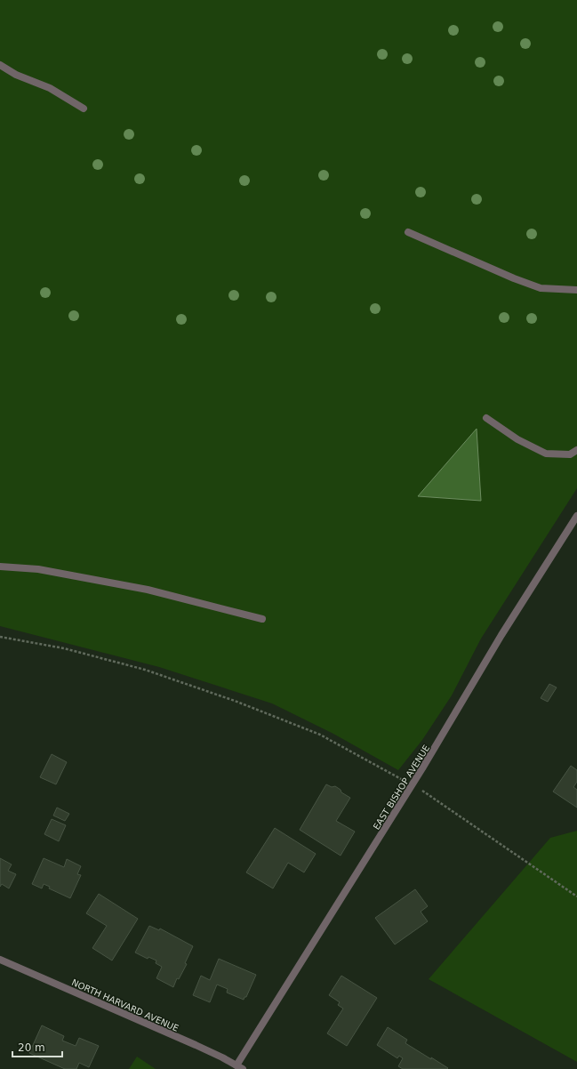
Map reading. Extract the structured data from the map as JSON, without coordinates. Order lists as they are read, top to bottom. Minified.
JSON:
{"streets":{"street":["EAST BISHOP AVENUE","NORTH HARVARD AVENUE"]},"crossings":[["EAST BISHOP AVENUE","NORTH HARVARD AVENUE"]],"scale_bar":"20 m"}
